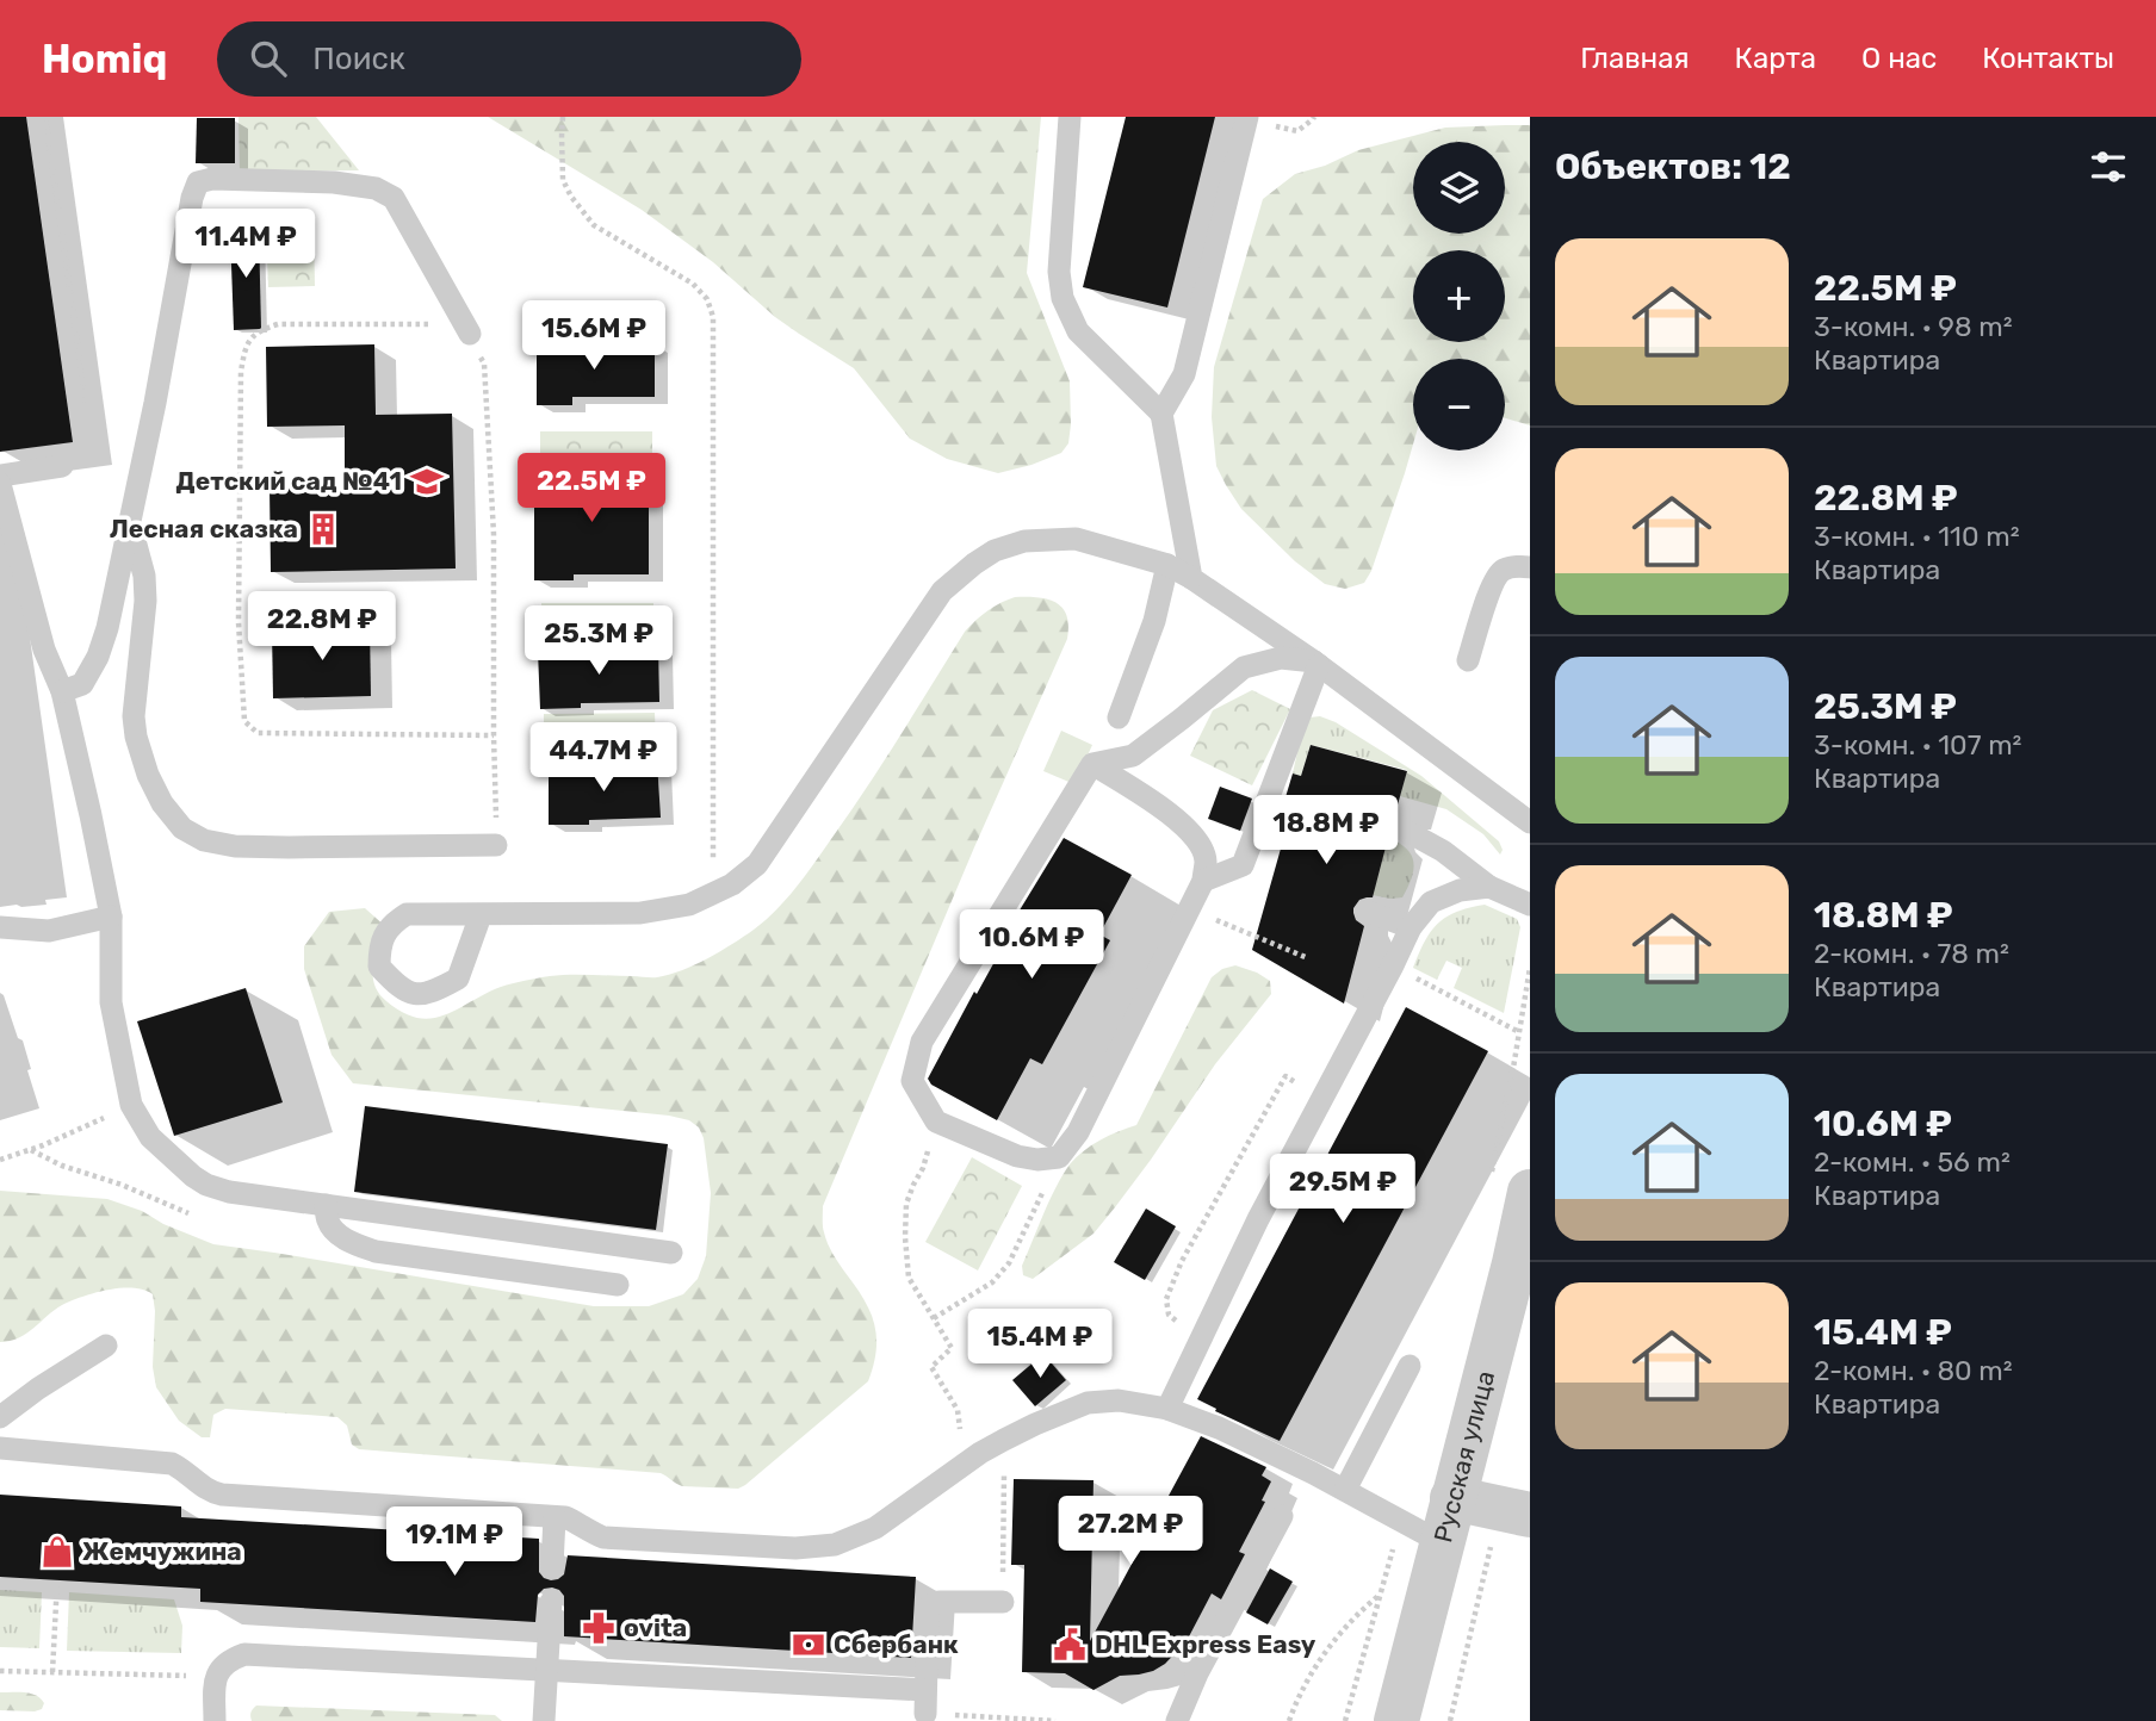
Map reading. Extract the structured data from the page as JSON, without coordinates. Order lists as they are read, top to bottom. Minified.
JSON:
{"streets":{"street":["Русская улица"]},"places":{"school or university":["Детский сад №41"],"building":["Лесная сказка"],"shop":["Жемчужина"],"pharmacy":["ovita"],"bank":["Сбербанк"],"public building":["DHL Express Easy"]},"page":{"header":"Homiq","search":"Поиск","nav":["Главная","Карта","О нас","Контакты"],"heading":"Объектов: 12","map_buttons":["+","−"],"price":["11.4M ₽","15.6M ₽","22.5M ₽","22.8M ₽","25.3M ₽","44.7M ₽","18.8M ₽","10.6M ₽","29.5M ₽","15.4M ₽","27.2M ₽","19.1M ₽"],"list":[{"name":"22.5M ₽","note":"3-комн. · 98 m² · Квартира"},{"name":"22.8M ₽","note":"3-комн. · 110 m² · Квартира"},{"name":"25.3M ₽","note":"3-комн. · 107 m² · Квартира"},{"name":"18.8M ₽","note":"2-комн. · 78 m² · Квартира"},{"name":"10.6M ₽","note":"2-комн. · 56 m² · Квартира"},{"name":"15.4M ₽","note":"2-комн. · 80 m² · Квартира"}]}}
